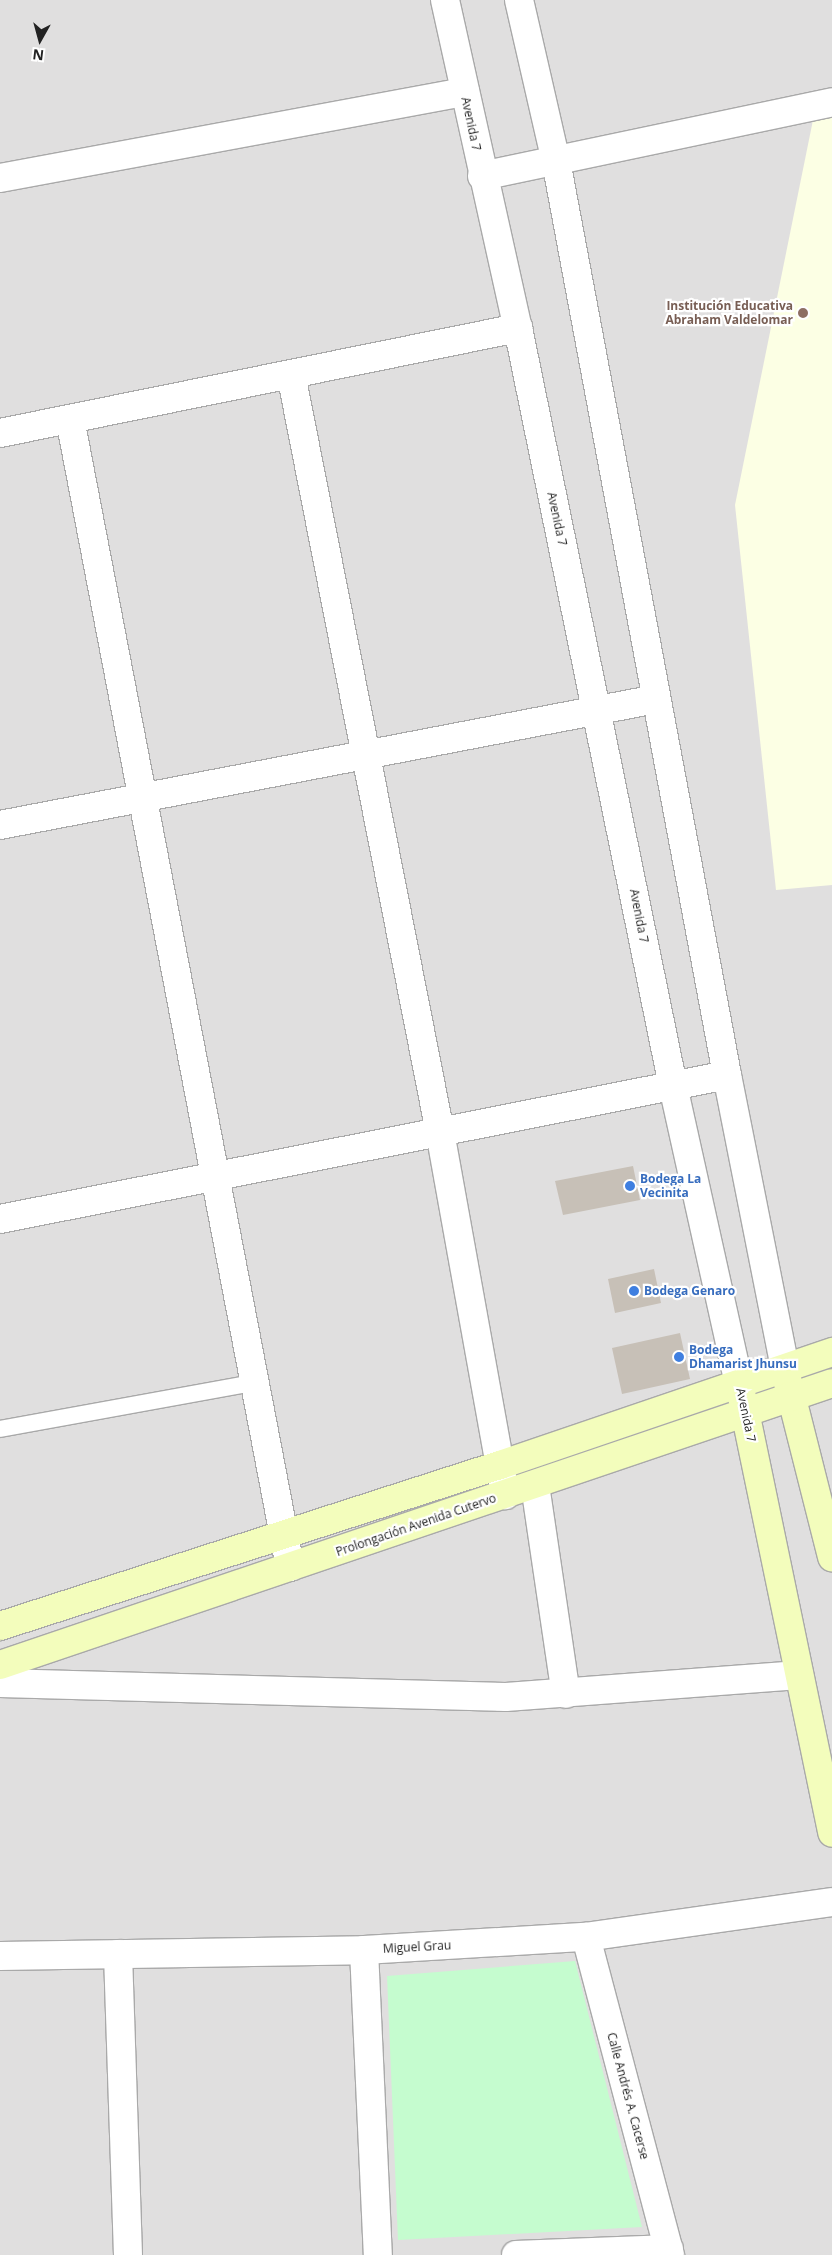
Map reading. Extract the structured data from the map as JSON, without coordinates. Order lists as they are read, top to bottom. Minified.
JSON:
{"streets":{"street":["Avenida 7","Prolongación Avenida Cutervo","Miguel Grau","Calle Andrés A. Cacerse"]},"crossings":[["Avenida 7","Prolongación Avenida Cutervo"],["Miguel Grau","Calle Andrés A. Cacerse"]],"places":["Institución Educativa Abraham Valdelomar","Bodega La Vecinita","Bodega Genaro","Bodega Dhamarist Jhunsu"],"north":"bottom"}
